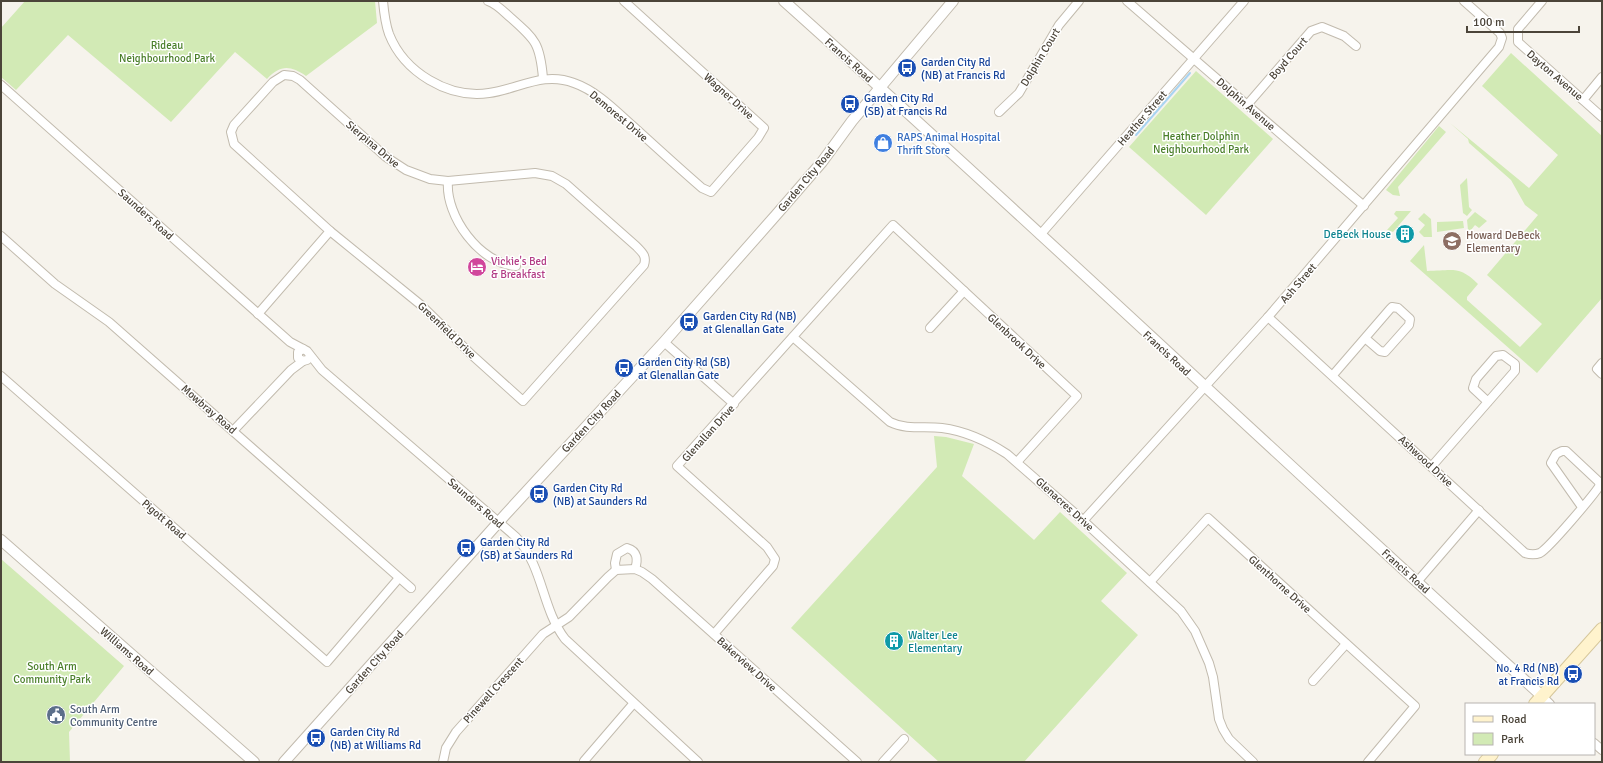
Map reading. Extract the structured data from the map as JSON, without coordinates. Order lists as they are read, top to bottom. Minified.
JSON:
{"streets":{"street":["Dolphin Court","Boyd Court","Francis Road","Dayton Avenue","Wagner Drive","Dolphin Avenue","Demorest Drive","Heather Street","Sierpina Drive","Garden City Road","Saunders Road","Ash Street","Greenfield Drive","Glenbrook Drive","Mowbray Road","Glenallan Drive","Ashwood Drive","Glenacres Drive","Pigott Road","Glenthorne Drive","Williams Road","Bakerview Drive","Pinewell Crescent"]},"crossings":[["Boyd Court","Dolphin Avenue"],["Francis Road","Heather Street"],["Francis Road","Garden City Road"],["Francis Road","Ash Street"],["Wagner Drive","Demorest Drive"],["Dolphin Avenue","Heather Street"],["Dolphin Avenue","Ash Street"],["Sierpina Drive","Greenfield Drive"],["Garden City Road","Saunders Road"],["Saunders Road","Pinewell Crescent"],["Ash Street","Ashwood Drive"],["Ash Street","Glenacres Drive"],["Glenbrook Drive","Glenallan Drive"],["Glenbrook Drive","Glenacres Drive"],["Mowbray Road","Pigott Road"],["Glenallan Drive","Glenacres Drive"],["Glenallan Drive","Bakerview Drive"],["Glenacres Drive","Glenthorne Drive"]],"parks":["Rideau Neighbourhood Park","Heather Dolphin Neighbourhood Park","South Arm Community Park"],"places":{"bus stop":["Garden City Rd (NB) at Francis Rd","Garden City Rd (SB) at Francis Rd","Garden City Rd (NB) at Glenallan Gate","Garden City Rd (SB) at Glenallan Gate","Garden City Rd (NB) at Saunders Rd","Garden City Rd (SB) at Saunders Rd","No. 4 Rd (NB) at Francis Rd","Garden City Rd (NB) at Williams Rd"],"shop":["RAPS Animal Hospital Thrift Store"],"building":["DeBeck House","Walter Lee Elementary"],"school or university":["Howard DeBeck Elementary"],"hotel":["Vickie's Bed & Breakfast"],"public building":["South Arm Community Centre"]},"legend":["Road","Park"],"scale_bar":"100 m"}
